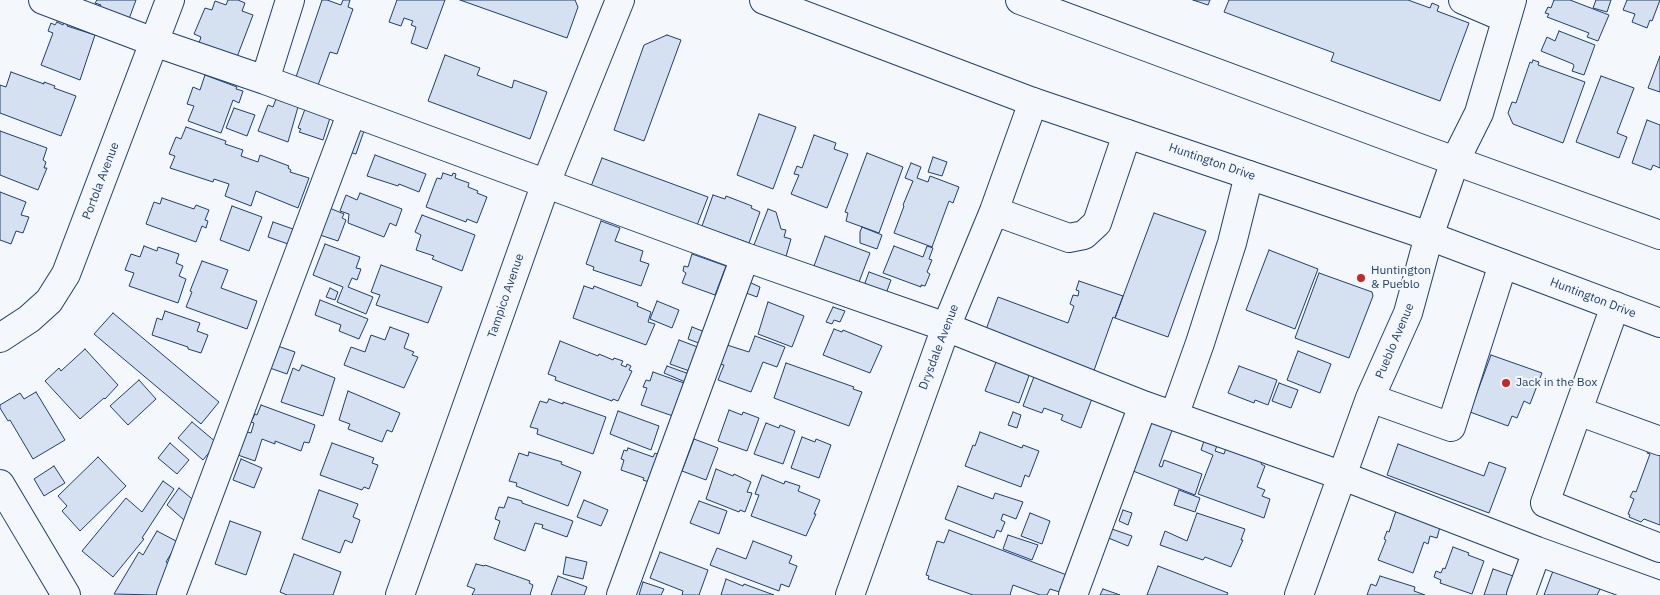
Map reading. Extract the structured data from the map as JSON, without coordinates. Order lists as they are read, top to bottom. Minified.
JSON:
{"streets":{"street":["Huntington Drive","Portola Avenue","Tampico Avenue","Pueblo Avenue","Drysdale Avenue"]},"crossings":[["Huntington Drive","Pueblo Avenue"],["Huntington Drive","Drysdale Avenue"]],"places":["Huntington & Pueblo","Jack in the Box"]}
